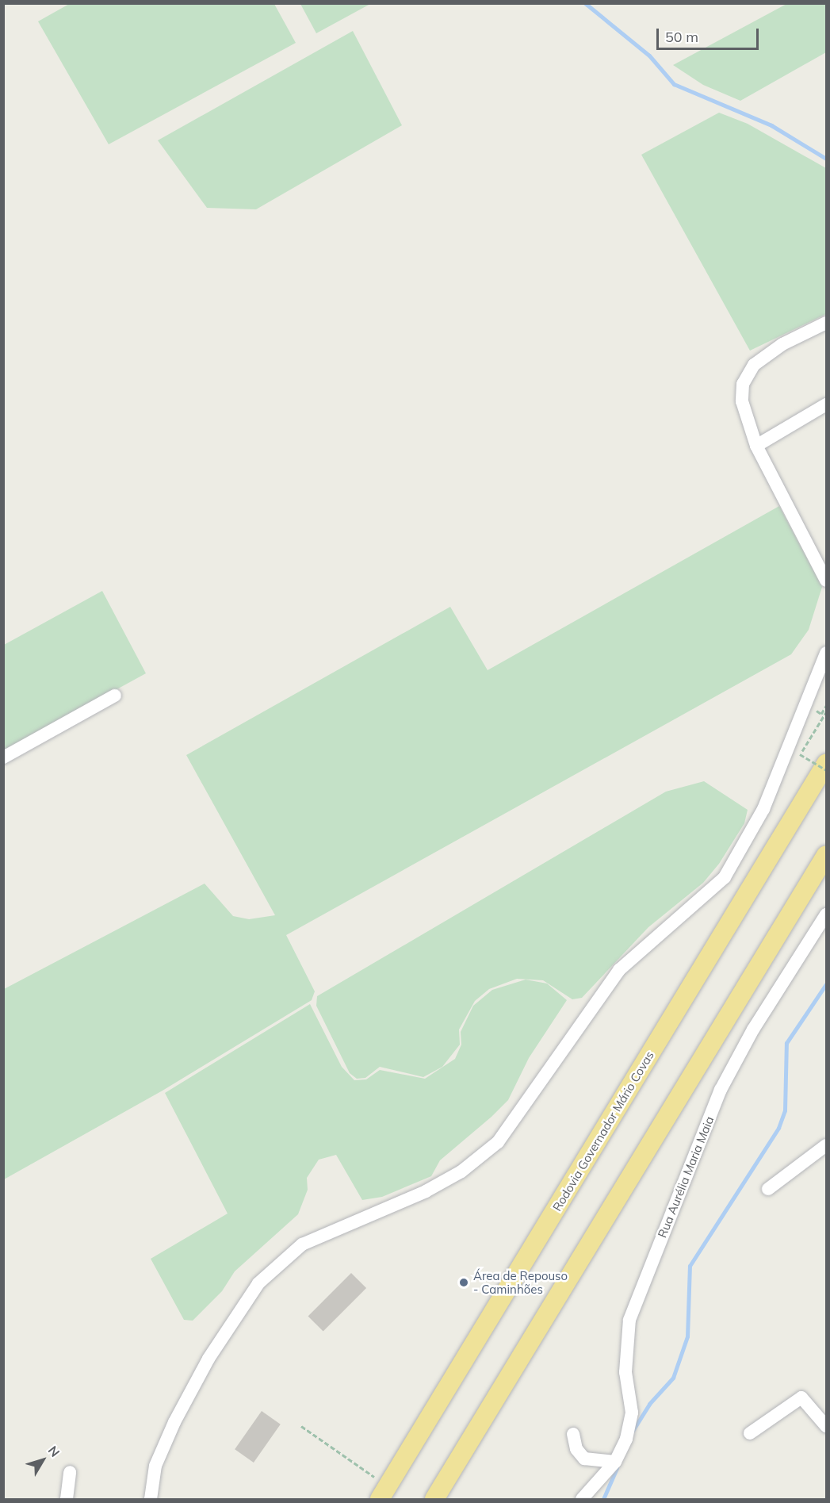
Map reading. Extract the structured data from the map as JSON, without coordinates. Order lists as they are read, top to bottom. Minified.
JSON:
{"streets":{"highway":["Rodovia Governador Mário Covas"],"street":["Rua Aurélia Maria Maia"]},"places":["Área de Repouso - Caminhões"],"scale_bar":"50 m","north":"top right"}
